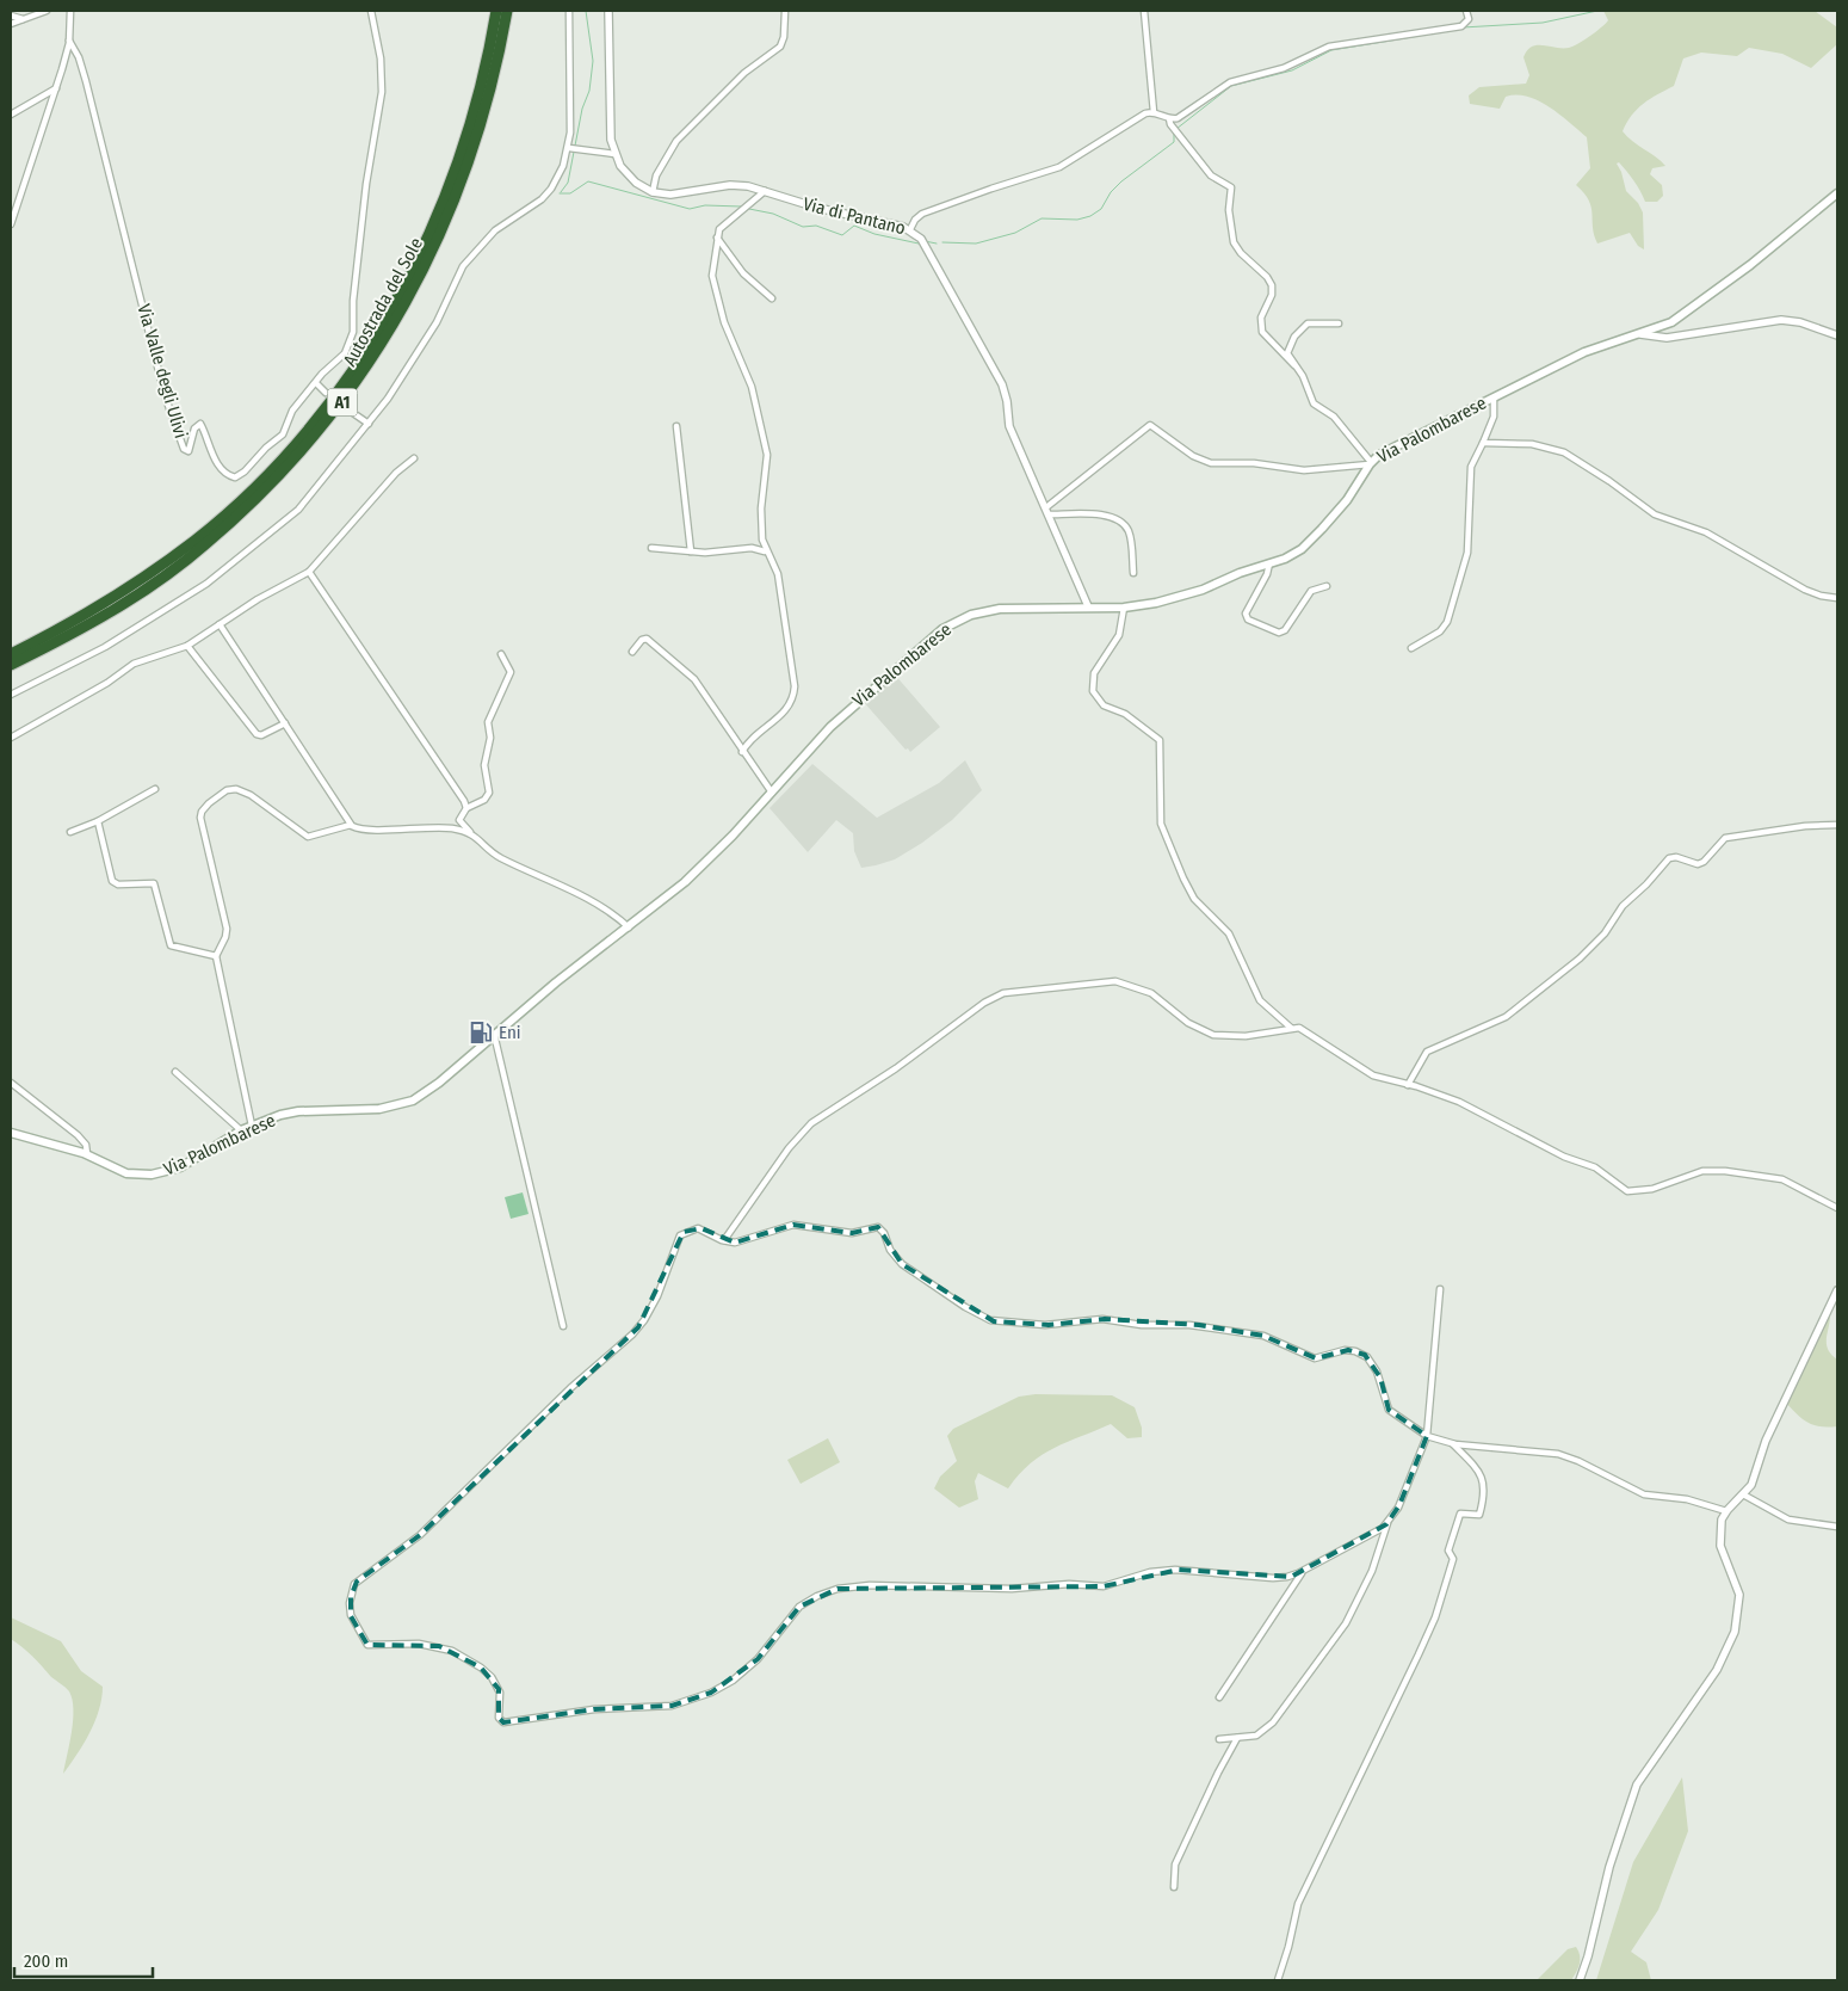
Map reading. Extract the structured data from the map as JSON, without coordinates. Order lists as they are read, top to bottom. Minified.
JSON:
{"streets":{"highway":["Autostrada del Sole","A1"],"main road":["Via Palombarese"],"street":["Via di Pantano","Via Valle degli Ulivi"]},"crossings":[["Via di Pantano","Via Palombarese"]],"places":{"fuel station":["Eni"]},"scale_bar":"200 m"}
